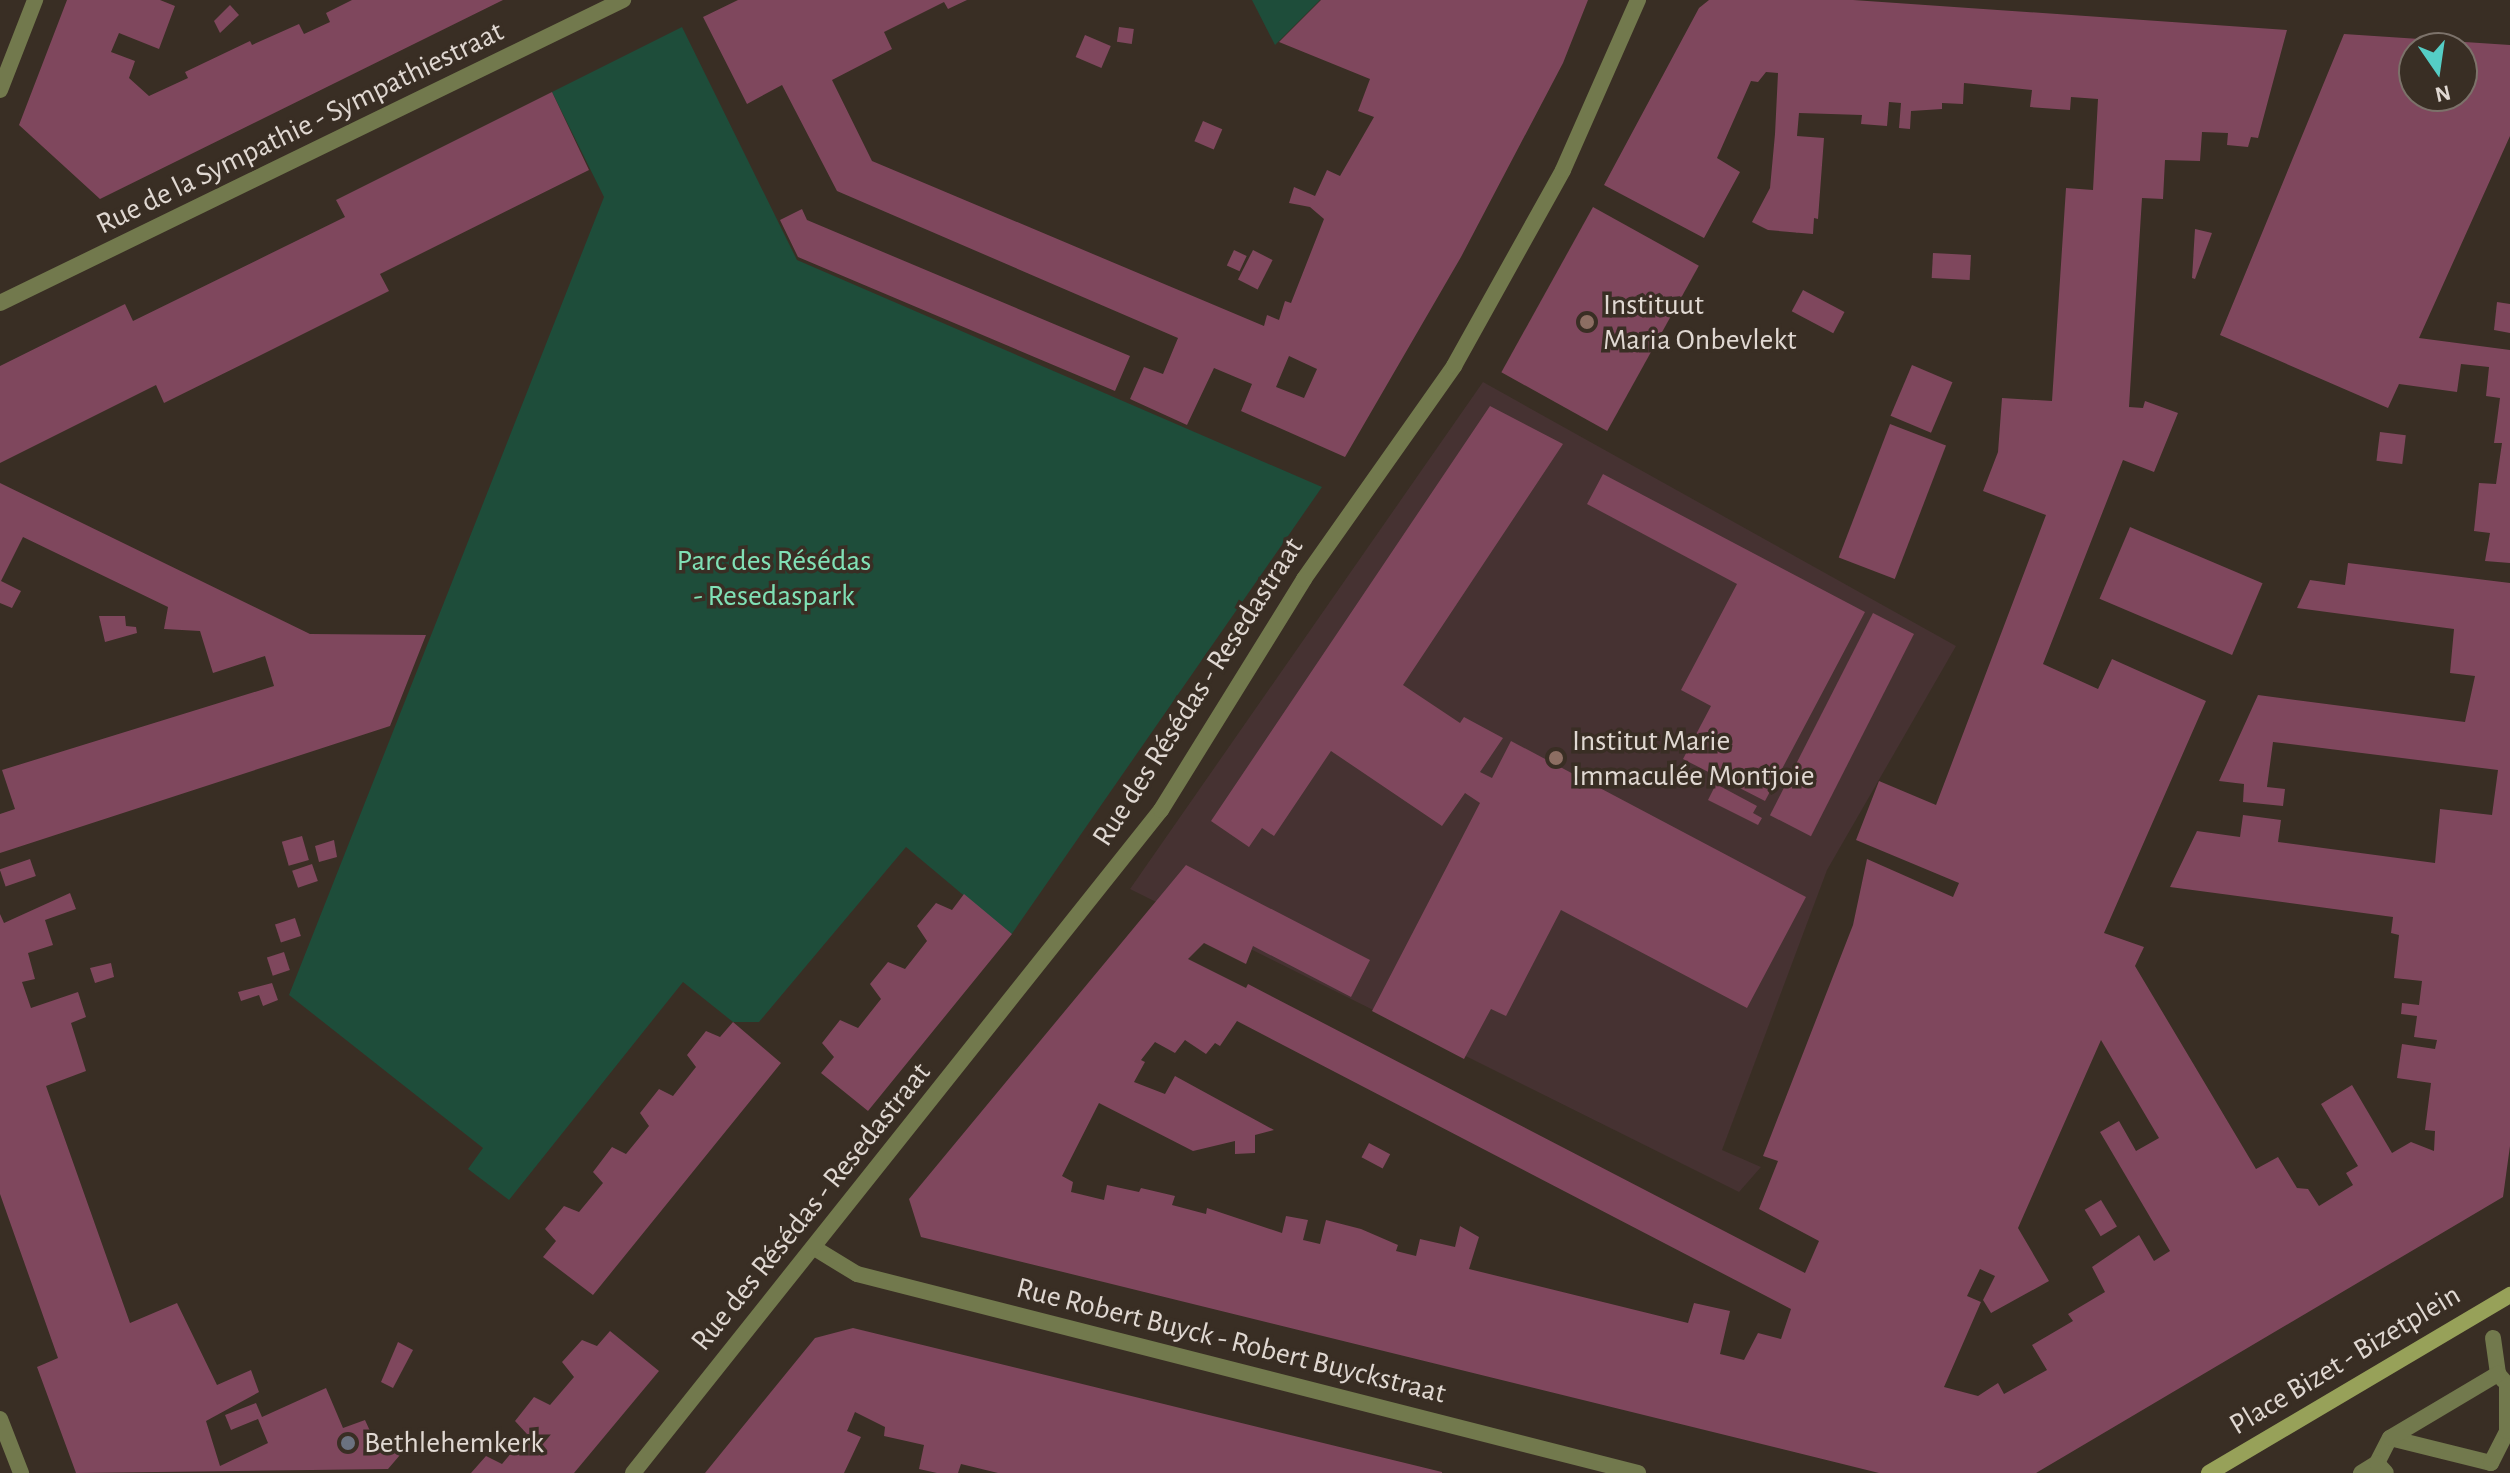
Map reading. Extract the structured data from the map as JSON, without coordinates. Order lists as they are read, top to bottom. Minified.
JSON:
{"streets":{"street":["Rue de la Sympathie - Sympathiestraat","Rue des Résédas - Resedastraat","Rue Robert Buyck - Robert Buyckstraat","Place Bizet - Bizetplein"]},"crossings":[["Rue des Résédas - Resedastraat","Rue Robert Buyck - Robert Buyckstraat"]],"parks":["Parc des Résédas - Resedaspark"],"places":["Instituut Maria Onbevlekt","Institut Marie Immaculée Montjoie","Bethlehemkerk"],"north":"bottom"}
